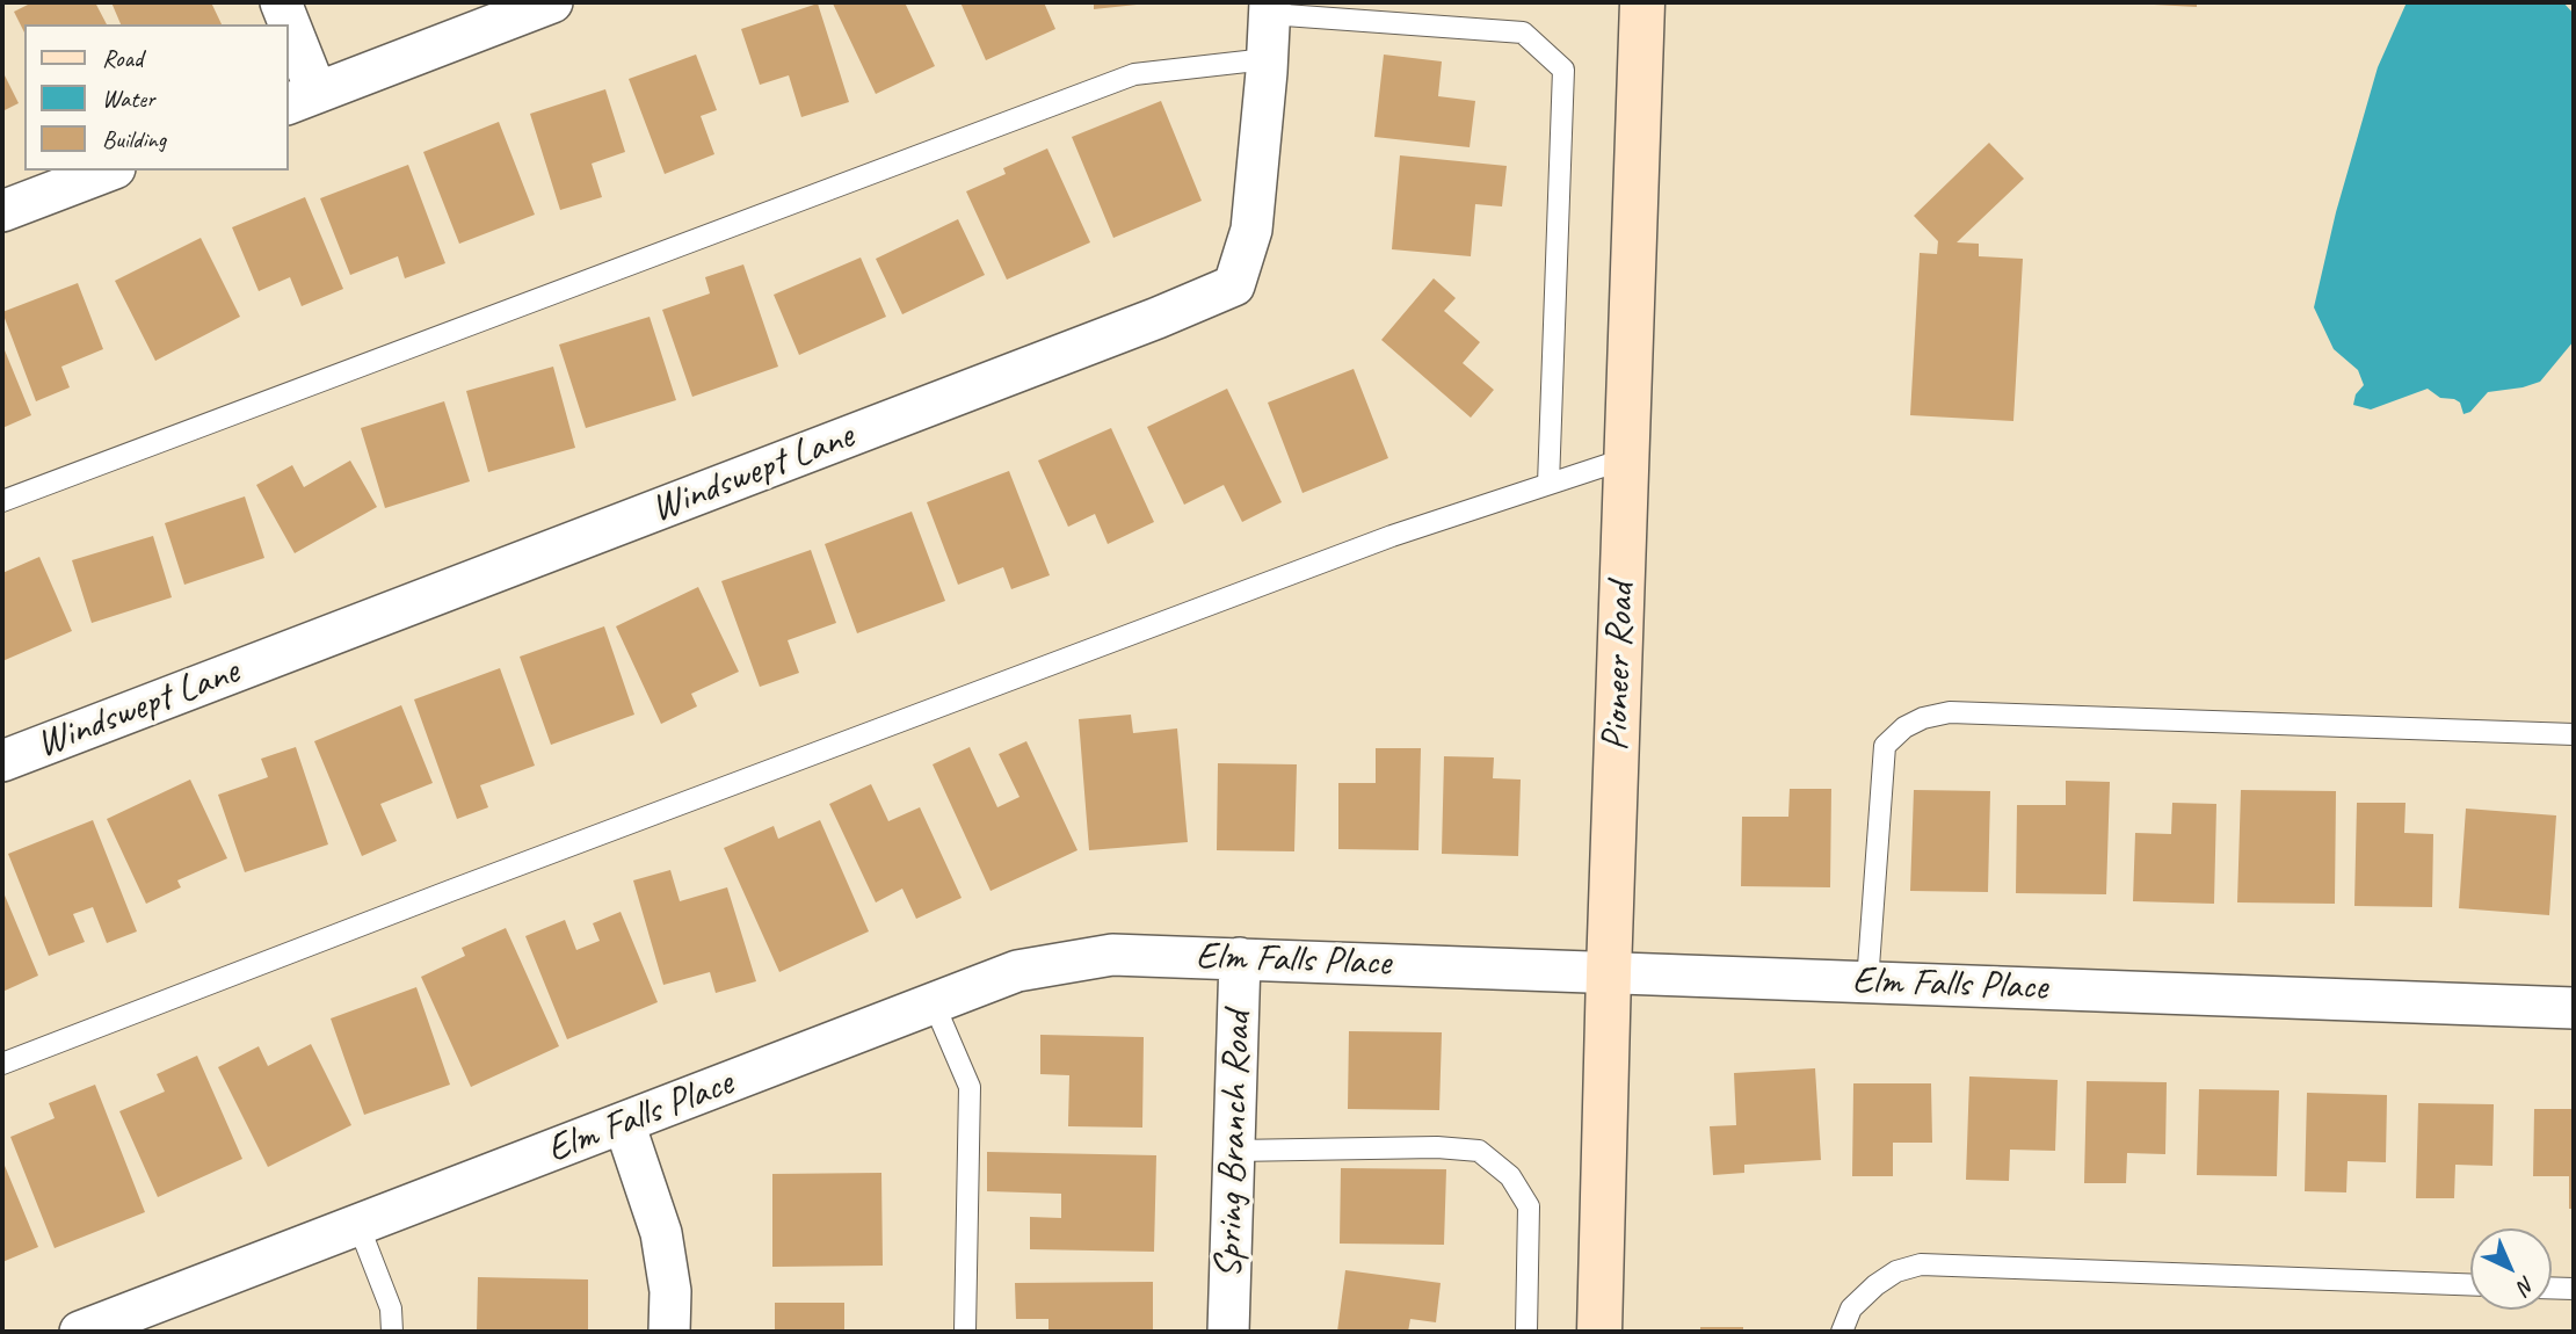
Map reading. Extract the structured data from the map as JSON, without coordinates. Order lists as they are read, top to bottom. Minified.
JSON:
{"streets":{"main road":["Pioneer Road"],"street":["Windswept Lane","Elm Falls Place","Spring Branch Road"]},"crossings":[["Pioneer Road","Elm Falls Place"],["Elm Falls Place","Spring Branch Road"]],"legend":["Road","Water","Building"],"north":"bottom right"}
